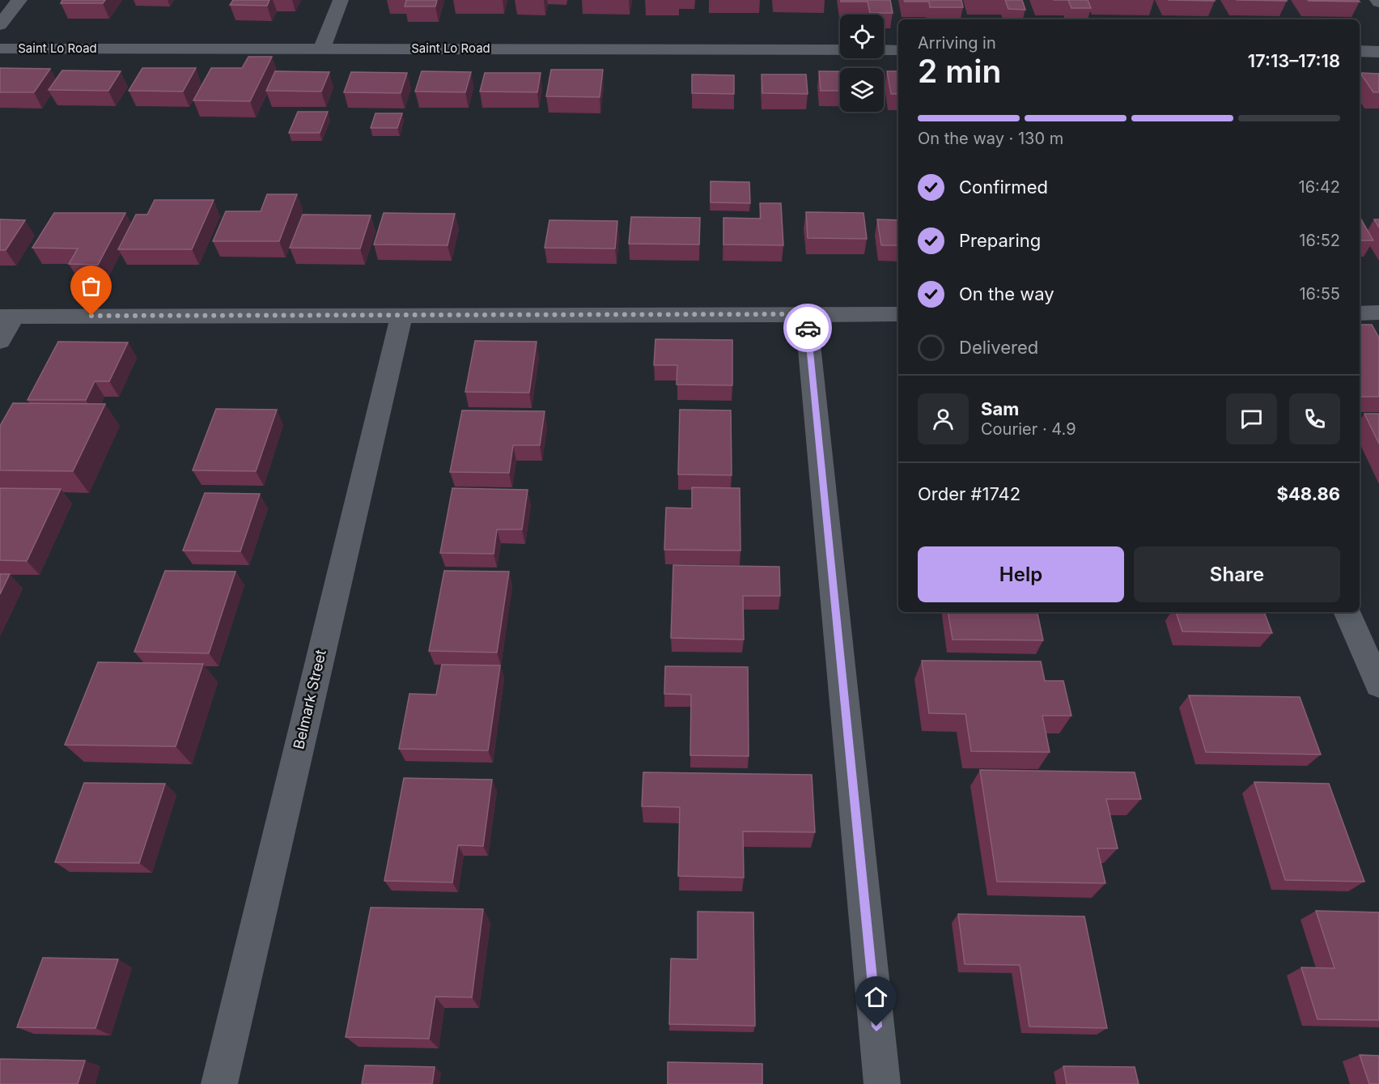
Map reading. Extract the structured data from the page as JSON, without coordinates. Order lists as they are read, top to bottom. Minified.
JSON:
{"streets":{"street":["Saint Lo Road","Belmark Street"]},"page":{"heading":["2 min","Arriving in","17:13–17:18"],"panel":["Sam","Courier · 4.9","Order #1742","$48.86"],"bar":"On the way · 130 m","list":[["Confirmed","16:42"],["Preparing","16:52"],["On the way","16:55"],"Delivered"],"buttons":["Help","Share"]}}
